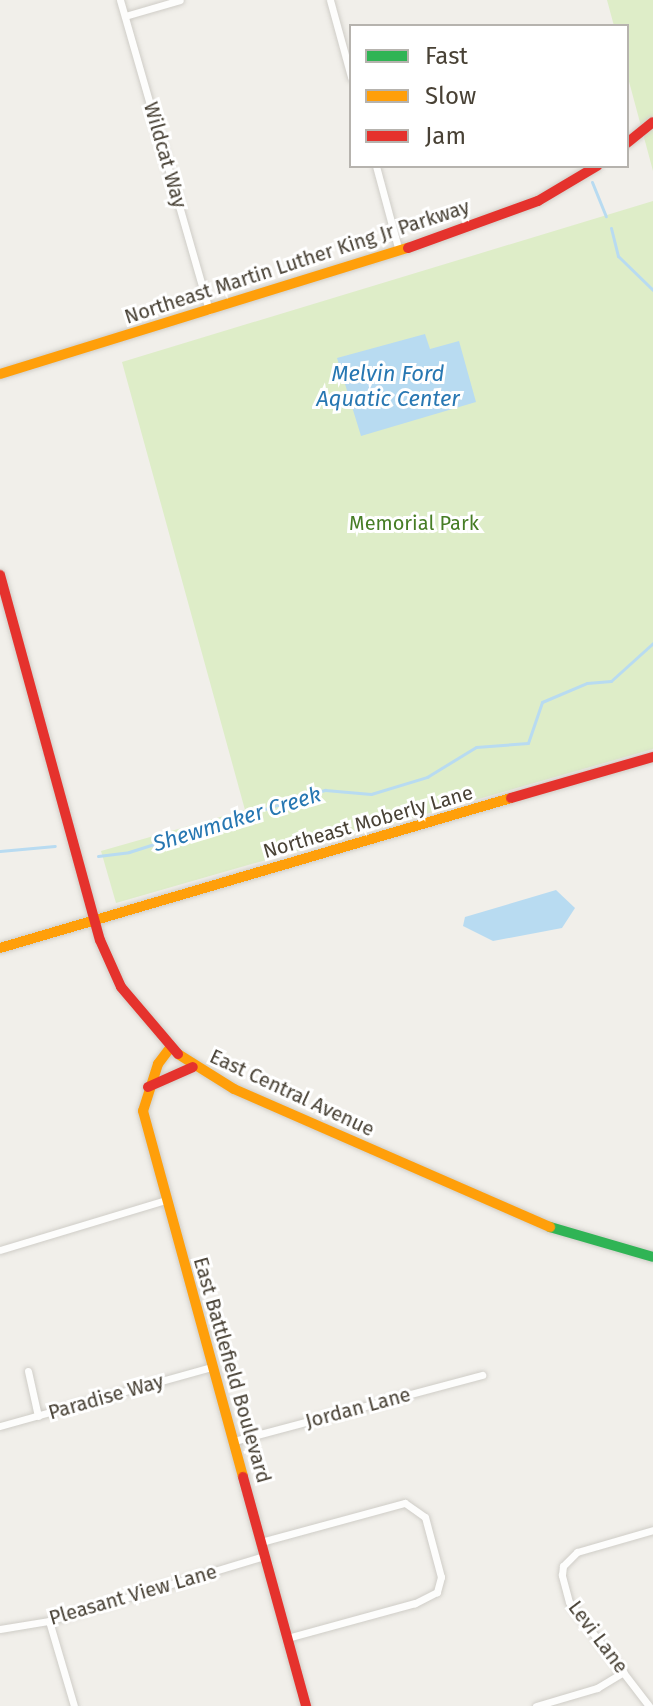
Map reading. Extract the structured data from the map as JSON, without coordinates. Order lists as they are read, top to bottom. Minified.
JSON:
{"streets":{"street":["Wildcat Way","Northeast Martin Luther King Jr Parkway","Northeast Moberly Lane","East Central Avenue","East Battlefield Boulevard","Paradise Way","Jordan Lane","Pleasant View Lane","Levi Lane"]},"crossings":[["Wildcat Way","Northeast Martin Luther King Jr Parkway"],["Northeast Moberly Lane","East Central Avenue"],["East Central Avenue","East Battlefield Boulevard"],["East Battlefield Boulevard","Paradise Way"],["East Battlefield Boulevard","Jordan Lane"],["East Battlefield Boulevard","Pleasant View Lane"]],"water":["Melvin Ford Aquatic Center","Shewmaker Creek"],"parks":["Memorial Park"],"legend":["Fast","Slow","Jam"]}
